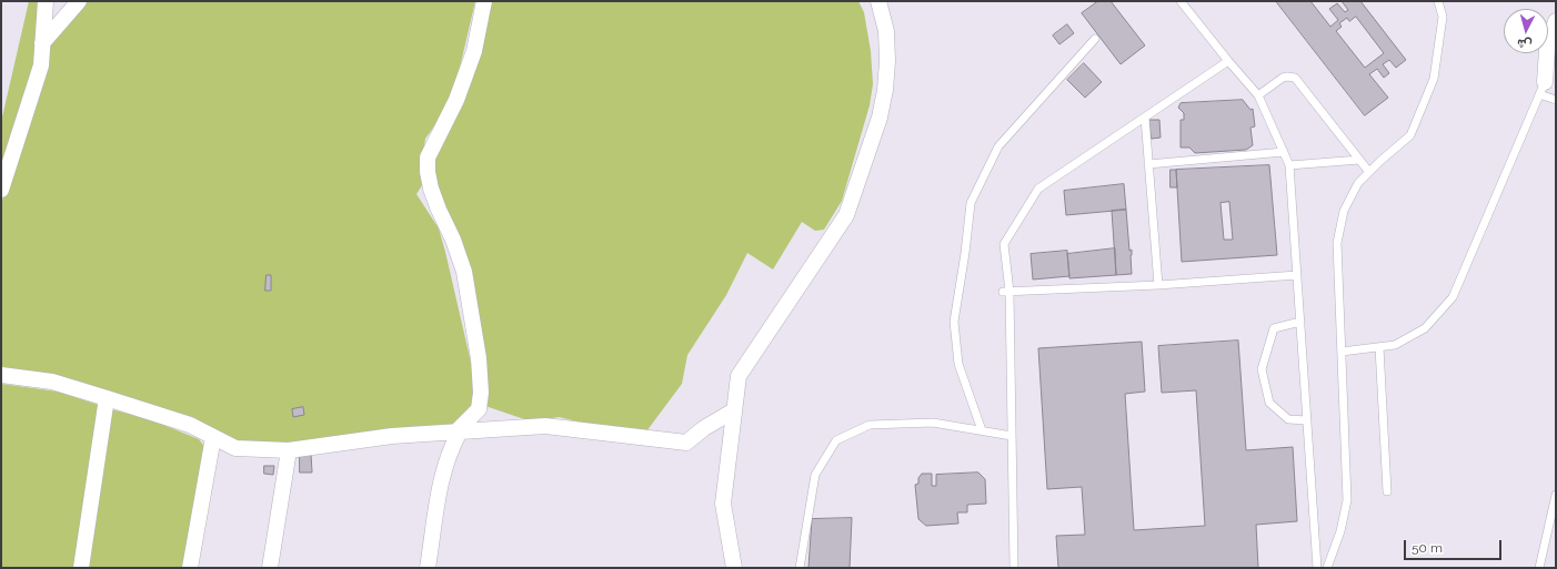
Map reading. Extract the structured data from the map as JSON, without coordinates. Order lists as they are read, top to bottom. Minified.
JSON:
{"scale_bar":"50 m","north":"bottom"}
